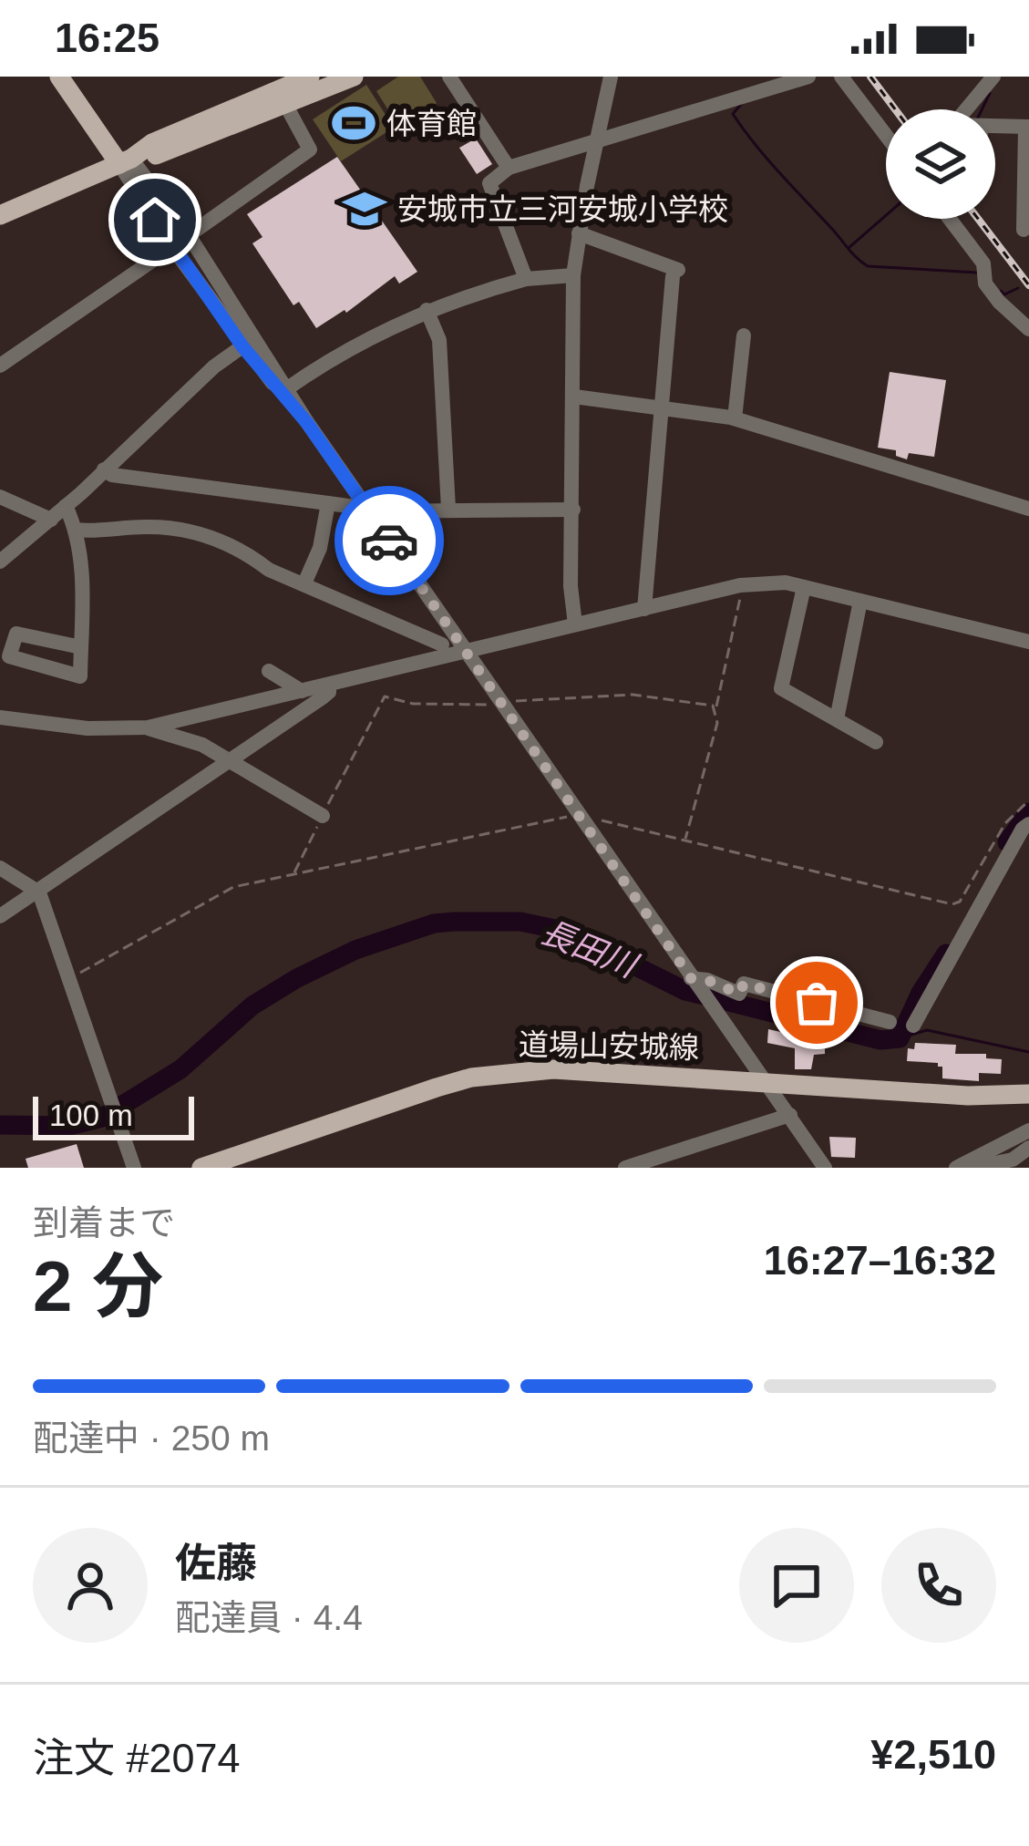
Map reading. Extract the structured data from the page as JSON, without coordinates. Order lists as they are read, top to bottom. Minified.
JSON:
{"streets":{"main road":["道場山安城線"]},"water":["長田川"],"places":{"sports":["体育館"],"school or university":["安城市立三河安城小学校"]},"scale_bar":"100 m","page":{"status":"16:25","scale":"100 m","heading":["2 分","到着まで","16:27–16:32"],"panel":["佐藤","配達員 · 4.4","注文 #2074","¥2,510"],"bar":"配達中 · 250 m"}}
